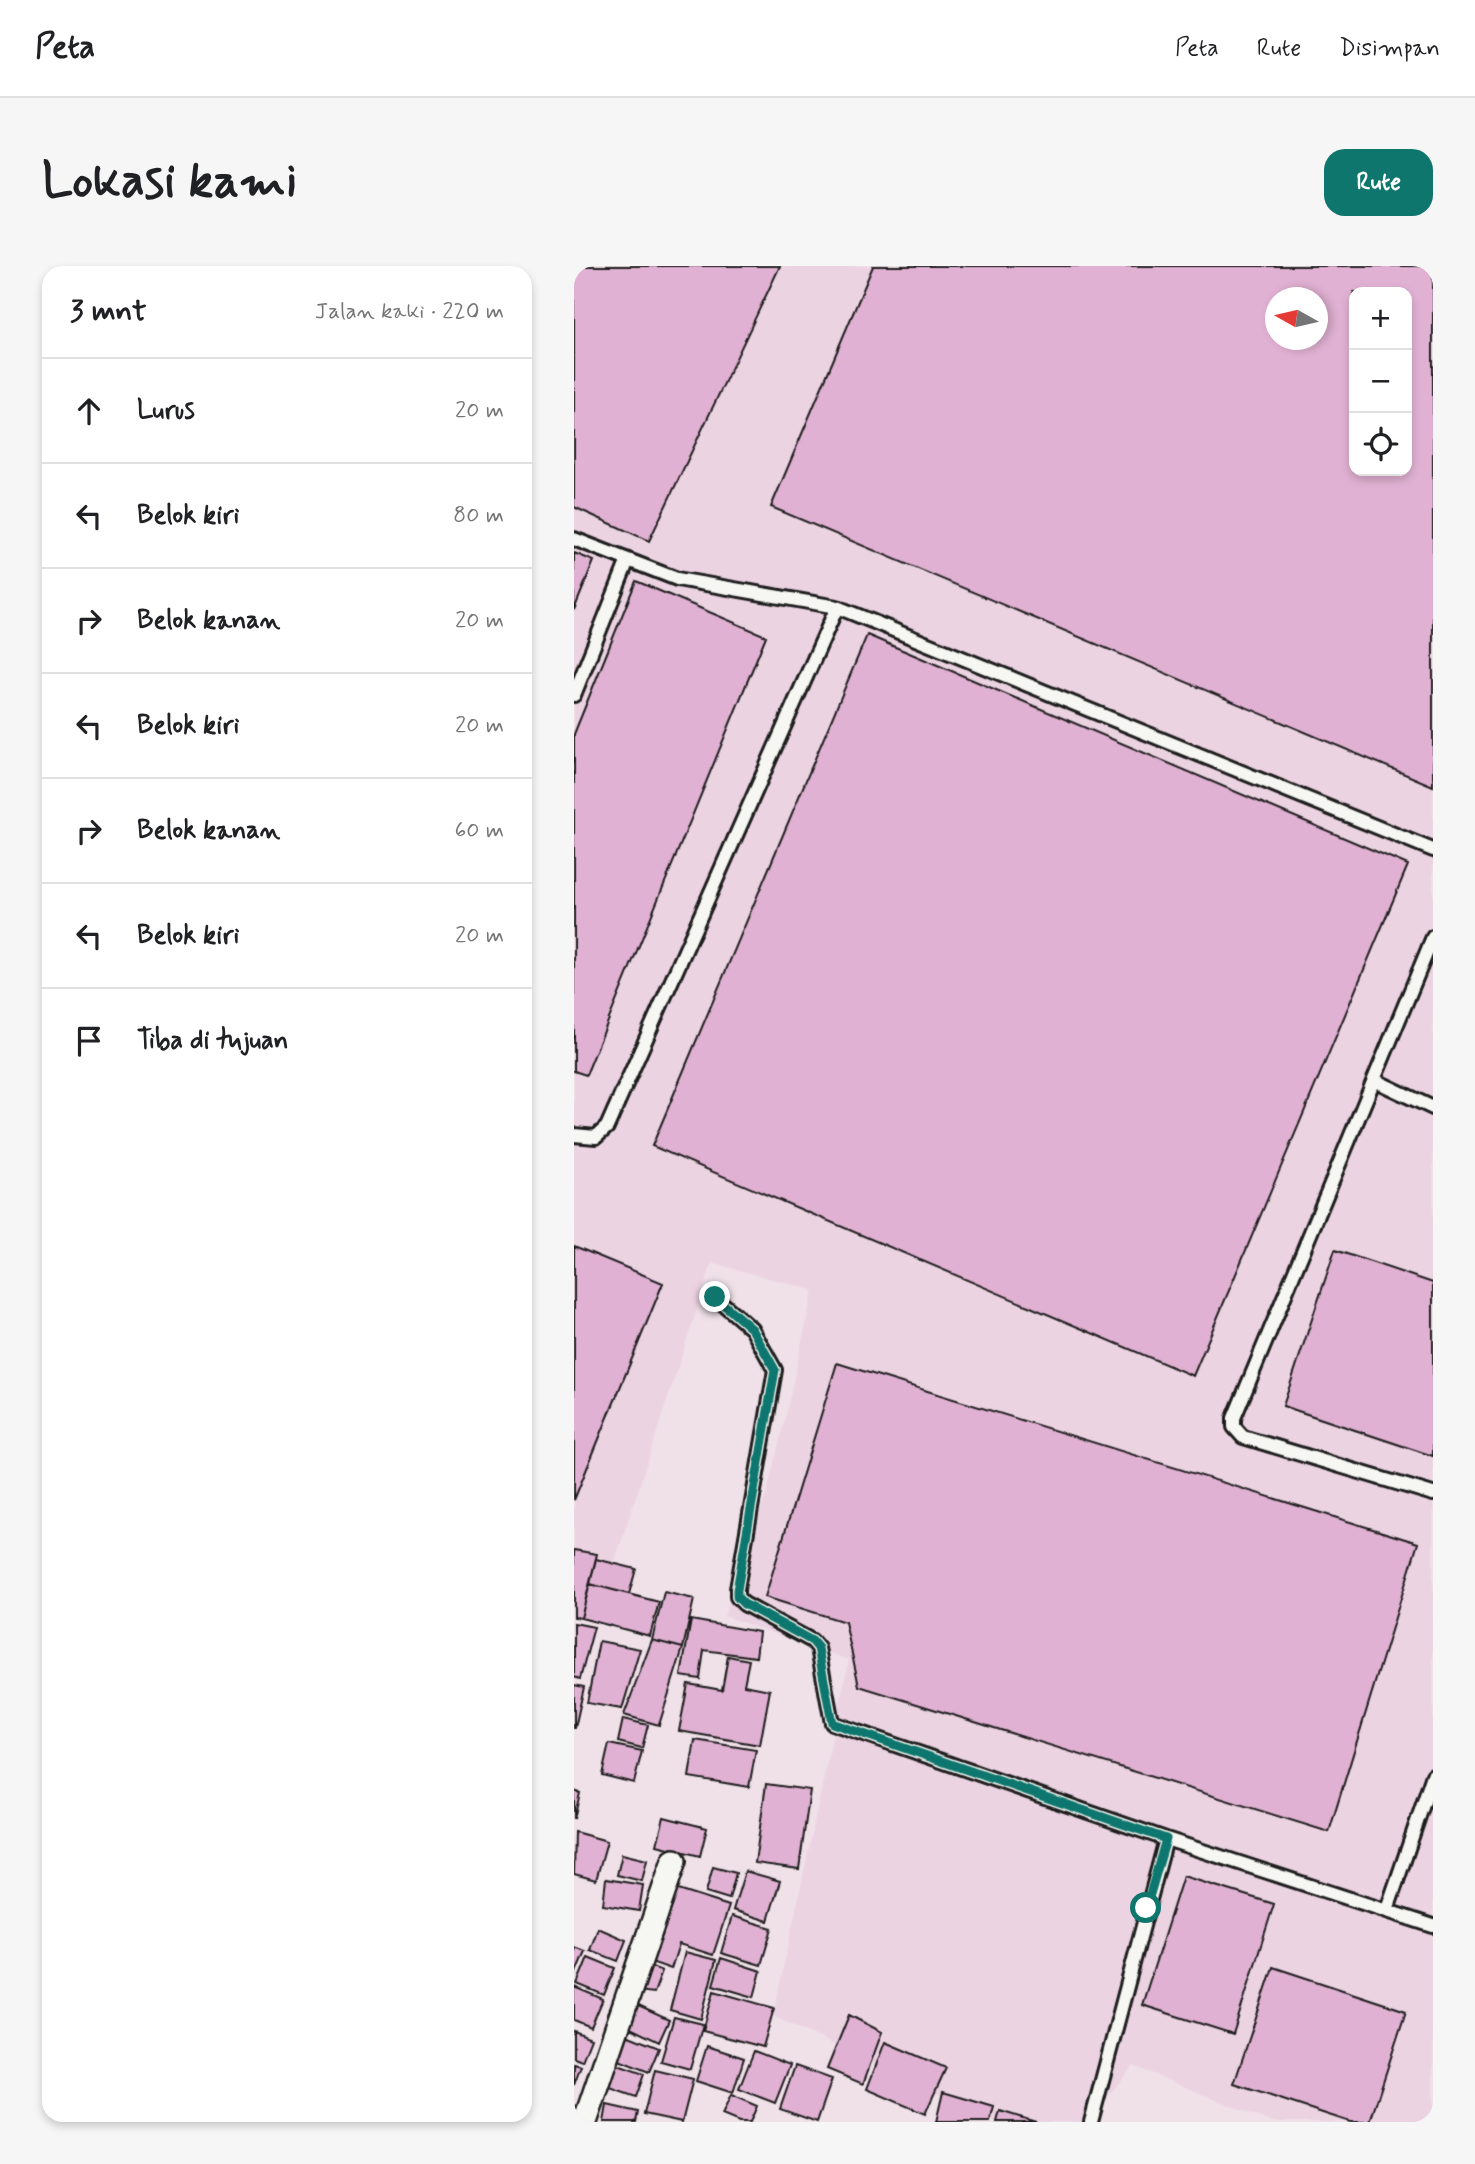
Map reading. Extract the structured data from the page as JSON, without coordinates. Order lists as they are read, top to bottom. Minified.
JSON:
{"north":"left","page":{"header":"Peta","nav":["Peta","Rute","Disimpan"],"buttons":"Rute","title":"Lokasi kami","heading":["3 mnt","Jalan kaki · 220 m"],"map_buttons":["+","−"],"list":[["Lurus","20 m"],["Belok kiri","80 m"],["Belok kanan","20 m"],["Belok kiri","20 m"],["Belok kanan","60 m"],["Belok kiri","20 m"],"Tiba di tujuan"]}}
